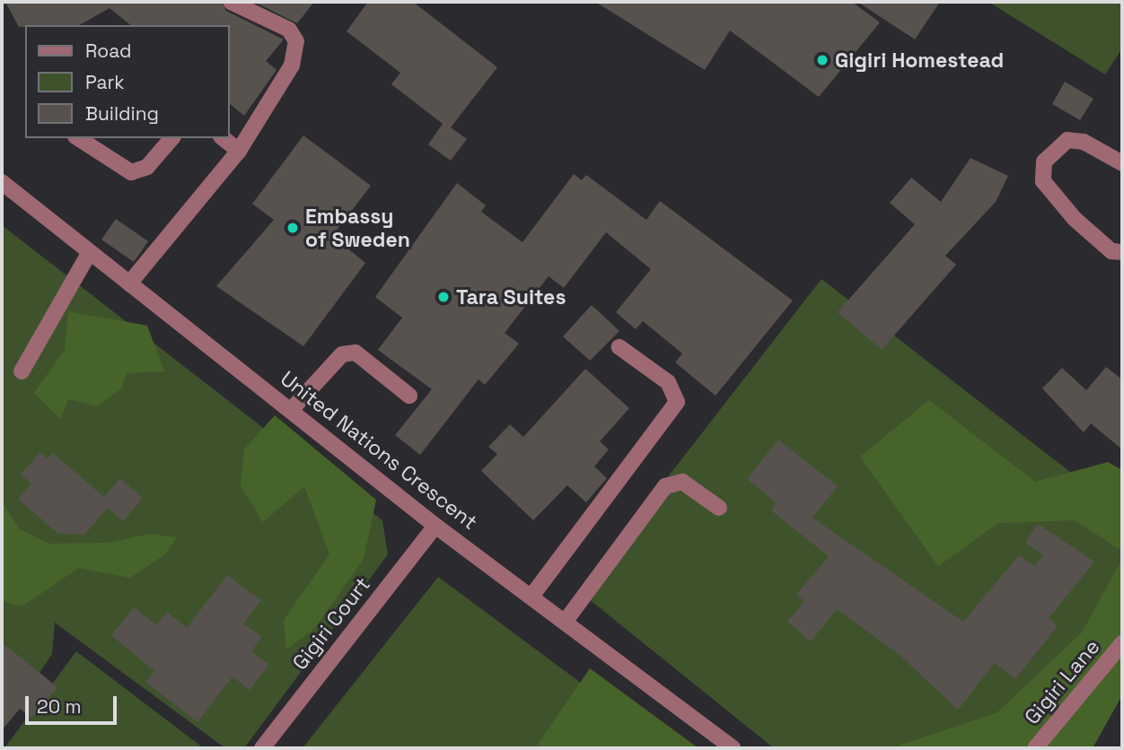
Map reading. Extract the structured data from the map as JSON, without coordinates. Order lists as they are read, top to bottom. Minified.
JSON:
{"streets":{"street":["United Nations Crescent","Gigiri Court","Gigiri Lane"]},"crossings":[["United Nations Crescent","Gigiri Court"]],"places":["Gigiri Homestead","Embassy of Sweden","Tara Suites"],"legend":["Road","Park","Building"],"scale_bar":"20 m"}
